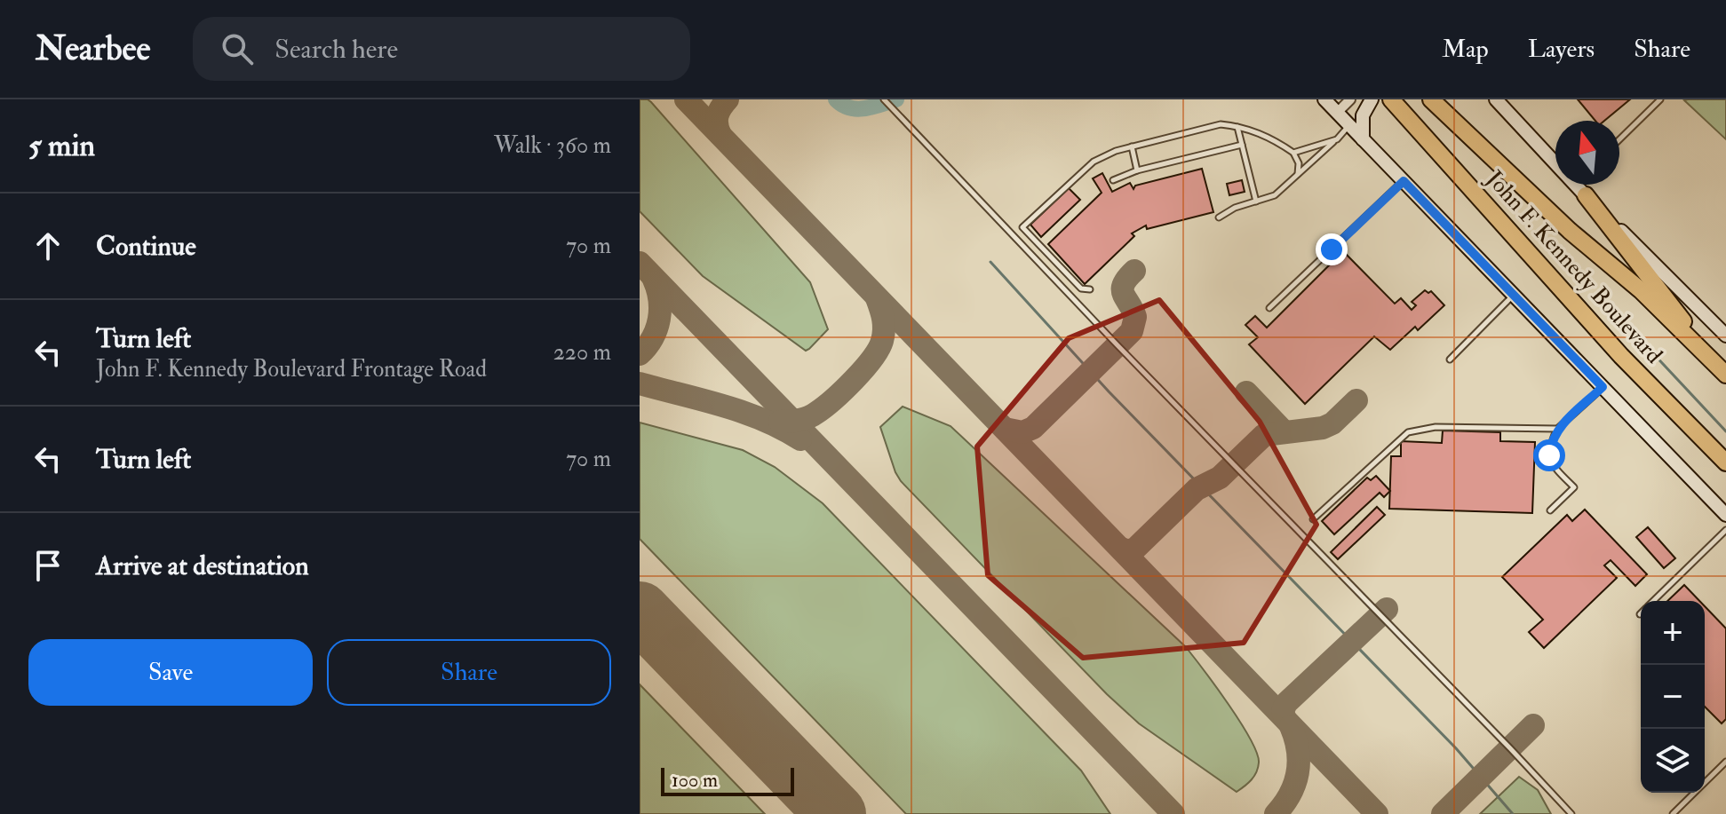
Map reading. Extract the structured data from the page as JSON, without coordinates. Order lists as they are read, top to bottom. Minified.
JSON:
{"streets":{"highway":["John F. Kennedy Boulevard"]},"scale_bar":"100 m","north":"top","page":{"header":"Nearbee","search":"Search here","nav":["Map","Layers","Share"],"heading":["5 min","Walk · 360 m"],"list":[["Continue","70 m"],["Turn left","John F. Kennedy Boulevard Frontage Road","220 m"],["Turn left","70 m"],"Arrive at destination"],"map_buttons":["+","−"],"buttons":["Save","Share"],"scale":"100 m"}}
